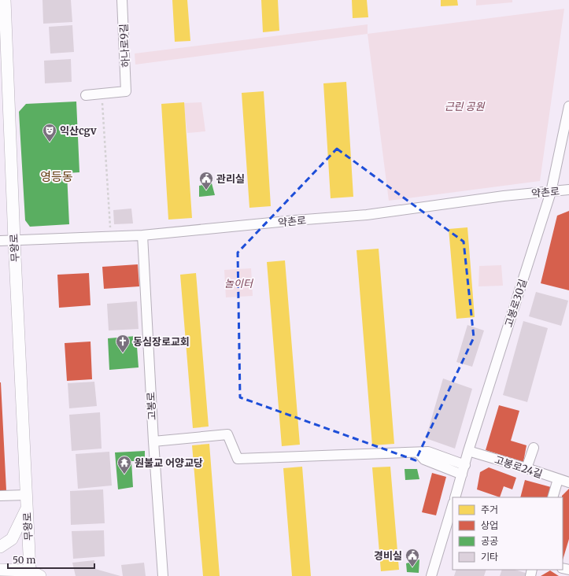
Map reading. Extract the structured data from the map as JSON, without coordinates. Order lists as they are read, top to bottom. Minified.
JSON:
{"streets":{"street":["하나로9길","약촌로","무왕로","고봉로30길","고봉로","고봉로24길"]},"crossings":[["약촌로","무왕로"],["약촌로","고봉로30길"],["약촌로","고봉로"],["고봉로30길","고봉로24길"]],"districts":["영등동"],"parks":["근린 공원","놀이터"],"places":{"theatre":["익산cgv"],"public building":["관리실","경비실"],"church":["동심장로교회"],"temple":["원불교 어양교당"]},"legend":["주거","상업","공공","기타"],"scale_bar":"50 m"}
